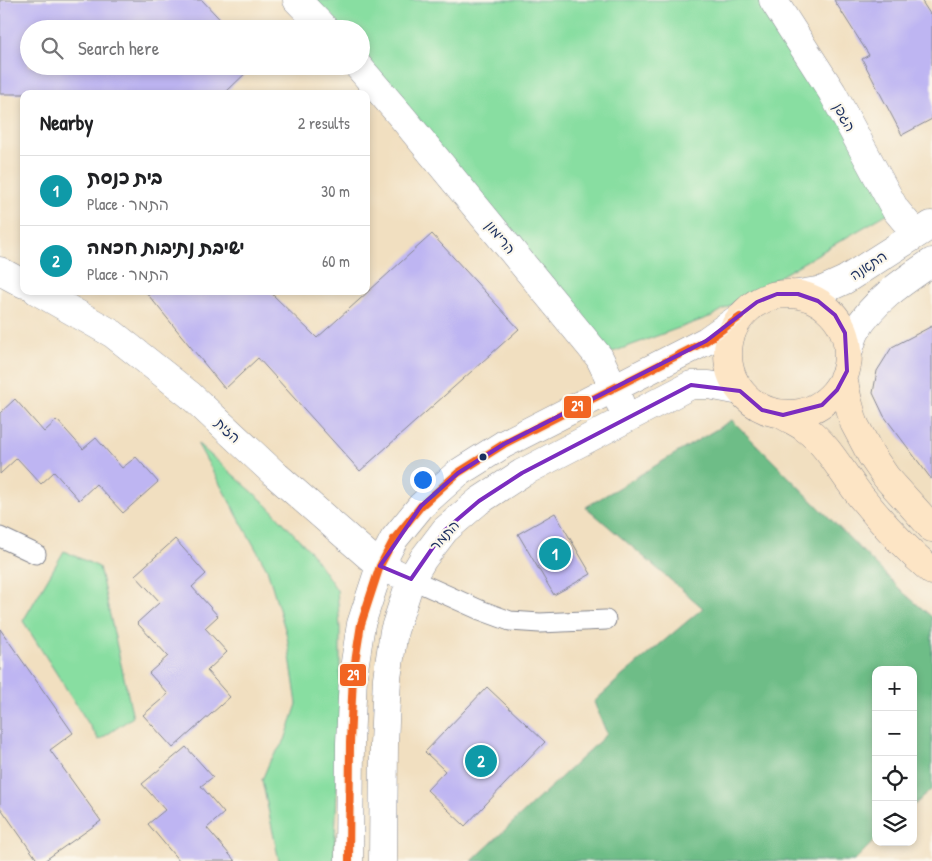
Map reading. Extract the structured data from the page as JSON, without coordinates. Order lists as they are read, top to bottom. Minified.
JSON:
{"streets":{"street":["הגפן","הרימון","התאנה","הזית","התמר"]},"crossings":[["הגפן","התאנה"],["הרימון","התמר"],["התאנה","התמר"],["הזית","התמר"]],"lines":["transit line 29"],"page":{"search":"Search here","heading":["Nearby","2 results"],"list":[{"mark":"1","name":"בית כנסת","note":"Place · התמר","value":"30 m"},{"mark":"2","name":"ישיבת נתיבות חכמה","note":"Place · התמר","value":"60 m"}],"pins":["1","2"],"map_buttons":["+","−"]}}
